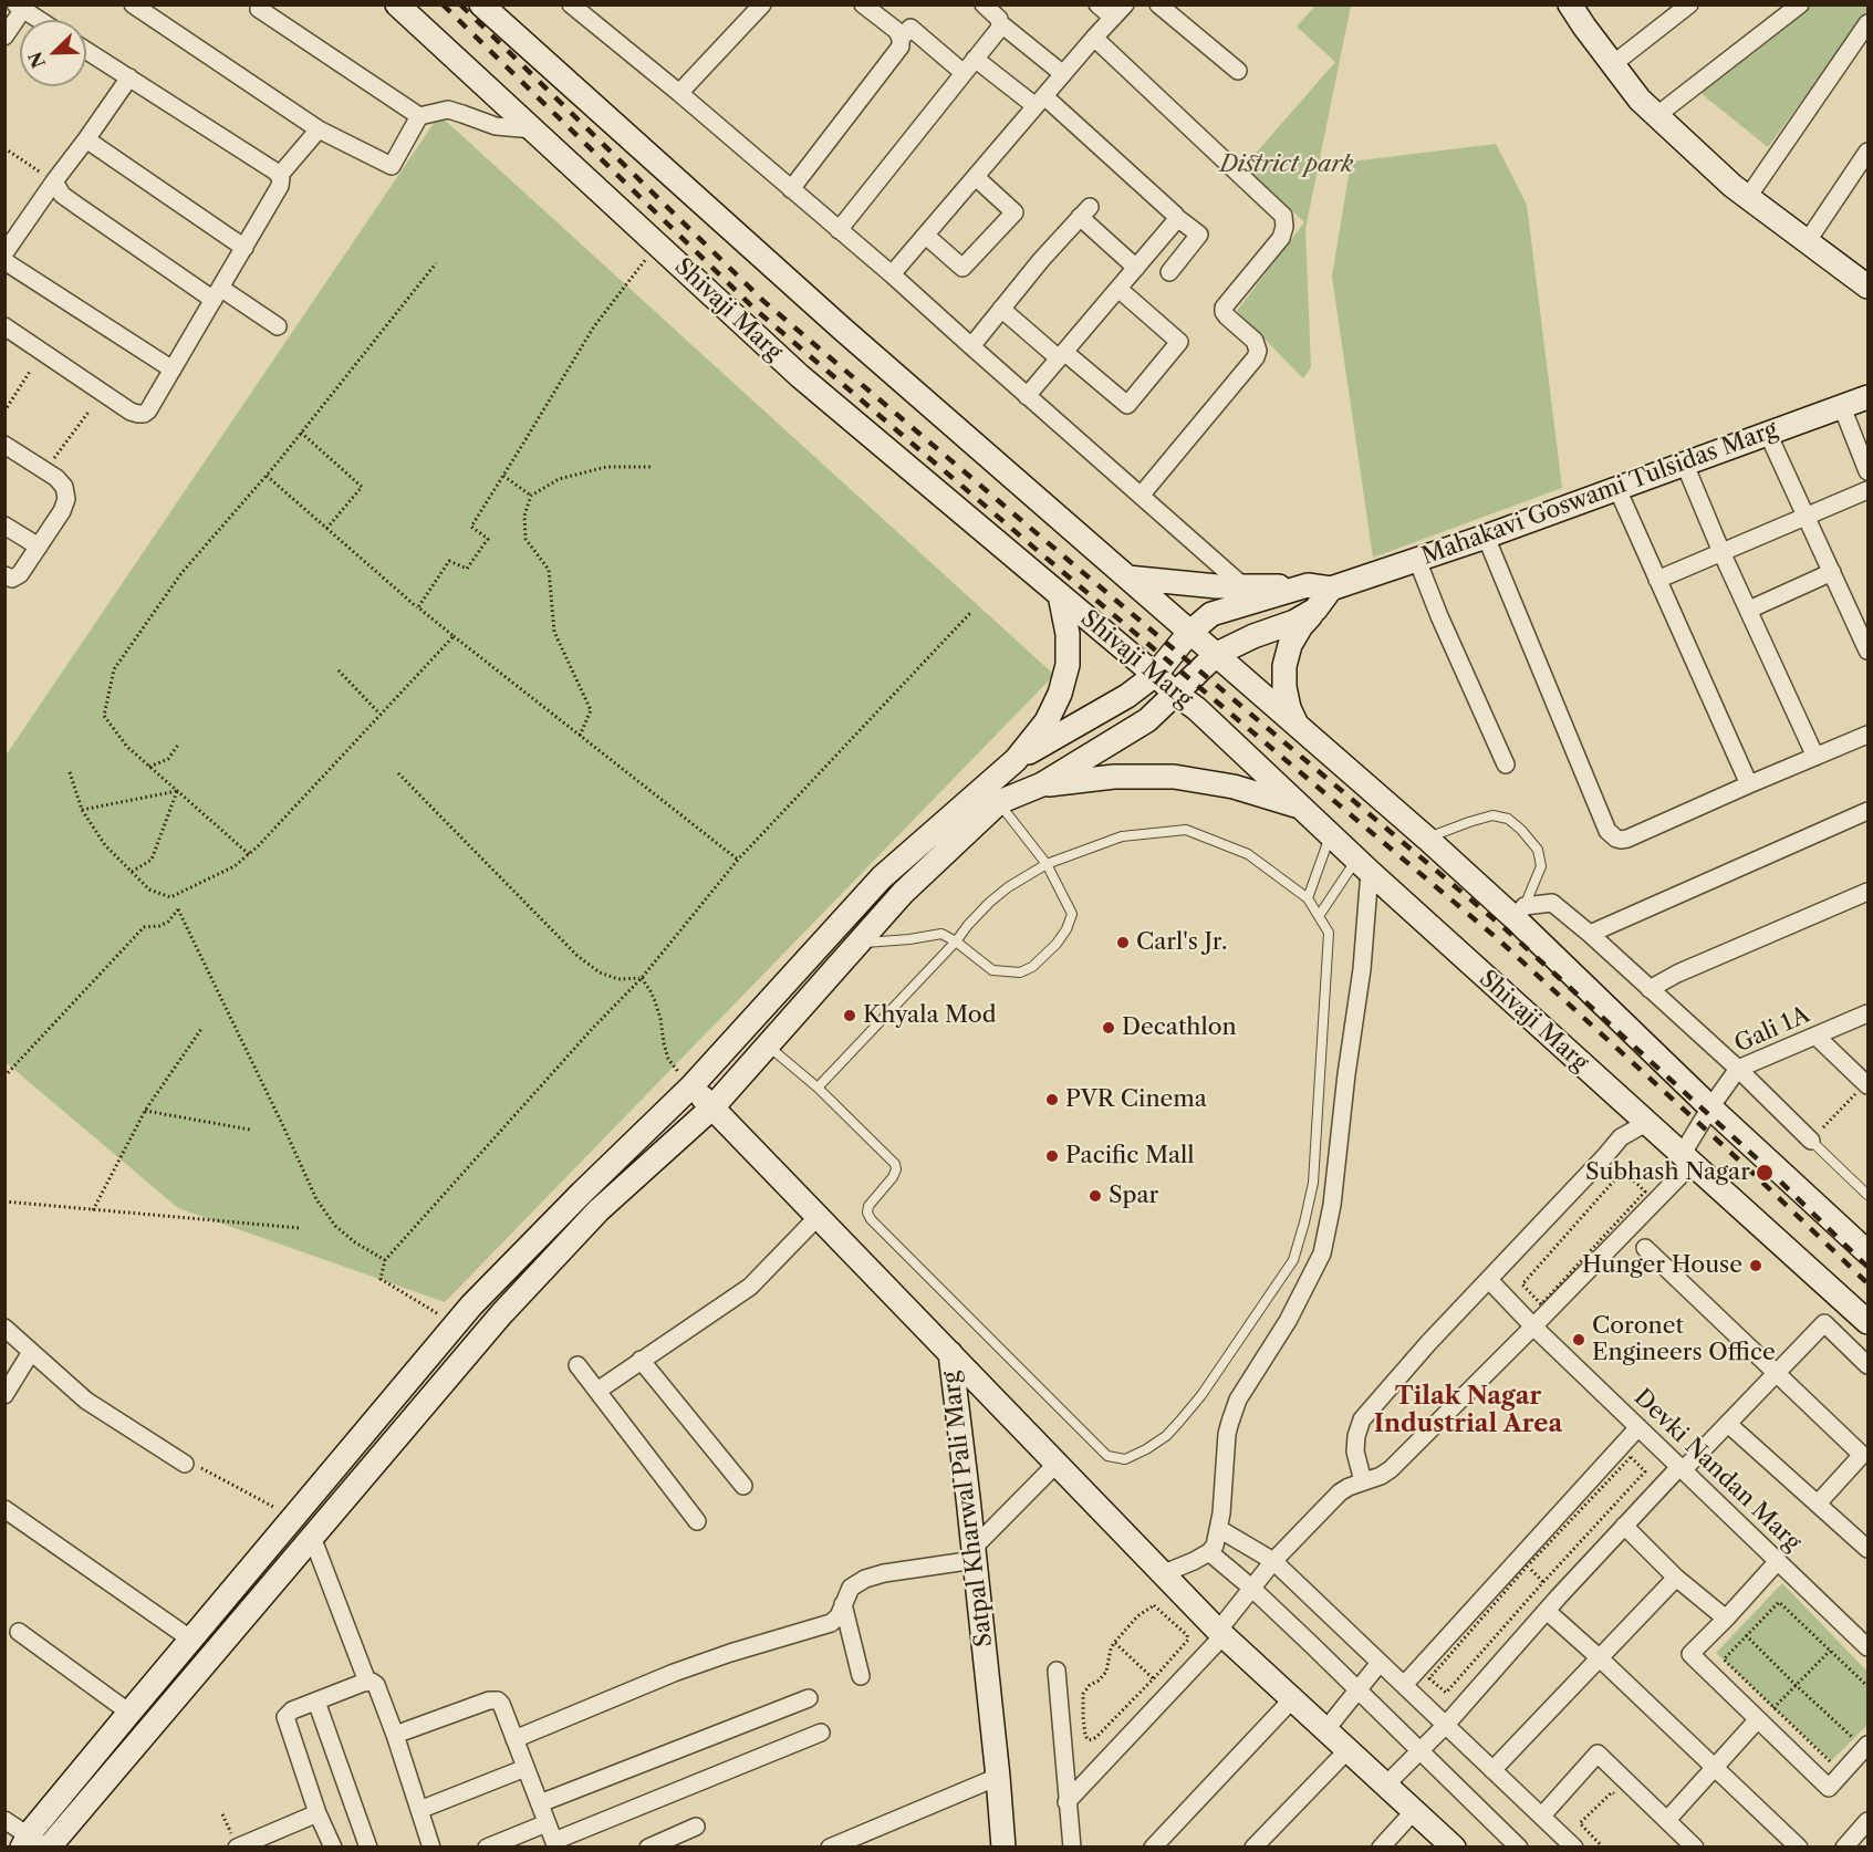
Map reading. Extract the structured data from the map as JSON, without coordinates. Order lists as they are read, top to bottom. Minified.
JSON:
{"streets":{"street":["Shivaji Marg","Mahakavi Goswami Tulsidas Marg","Gali 1A","Devki Nandan Marg","Satpal Kharwal Pali Marg"]},"crossings":[["Shivaji Marg","Mahakavi Goswami Tulsidas Marg"],["Shivaji Marg","Gali 1A"],["Gali 1A","Devki Nandan Marg"]],"districts":["Tilak Nagar Industrial Area"],"parks":["District park"],"places":["Carl's Jr.","Khyala Mod","Decathlon","PVR Cinema","Pacific Mall","Subhash Nagar","Spar","Hunger House","Coronet Engineers Office"],"north":"bottom left"}
